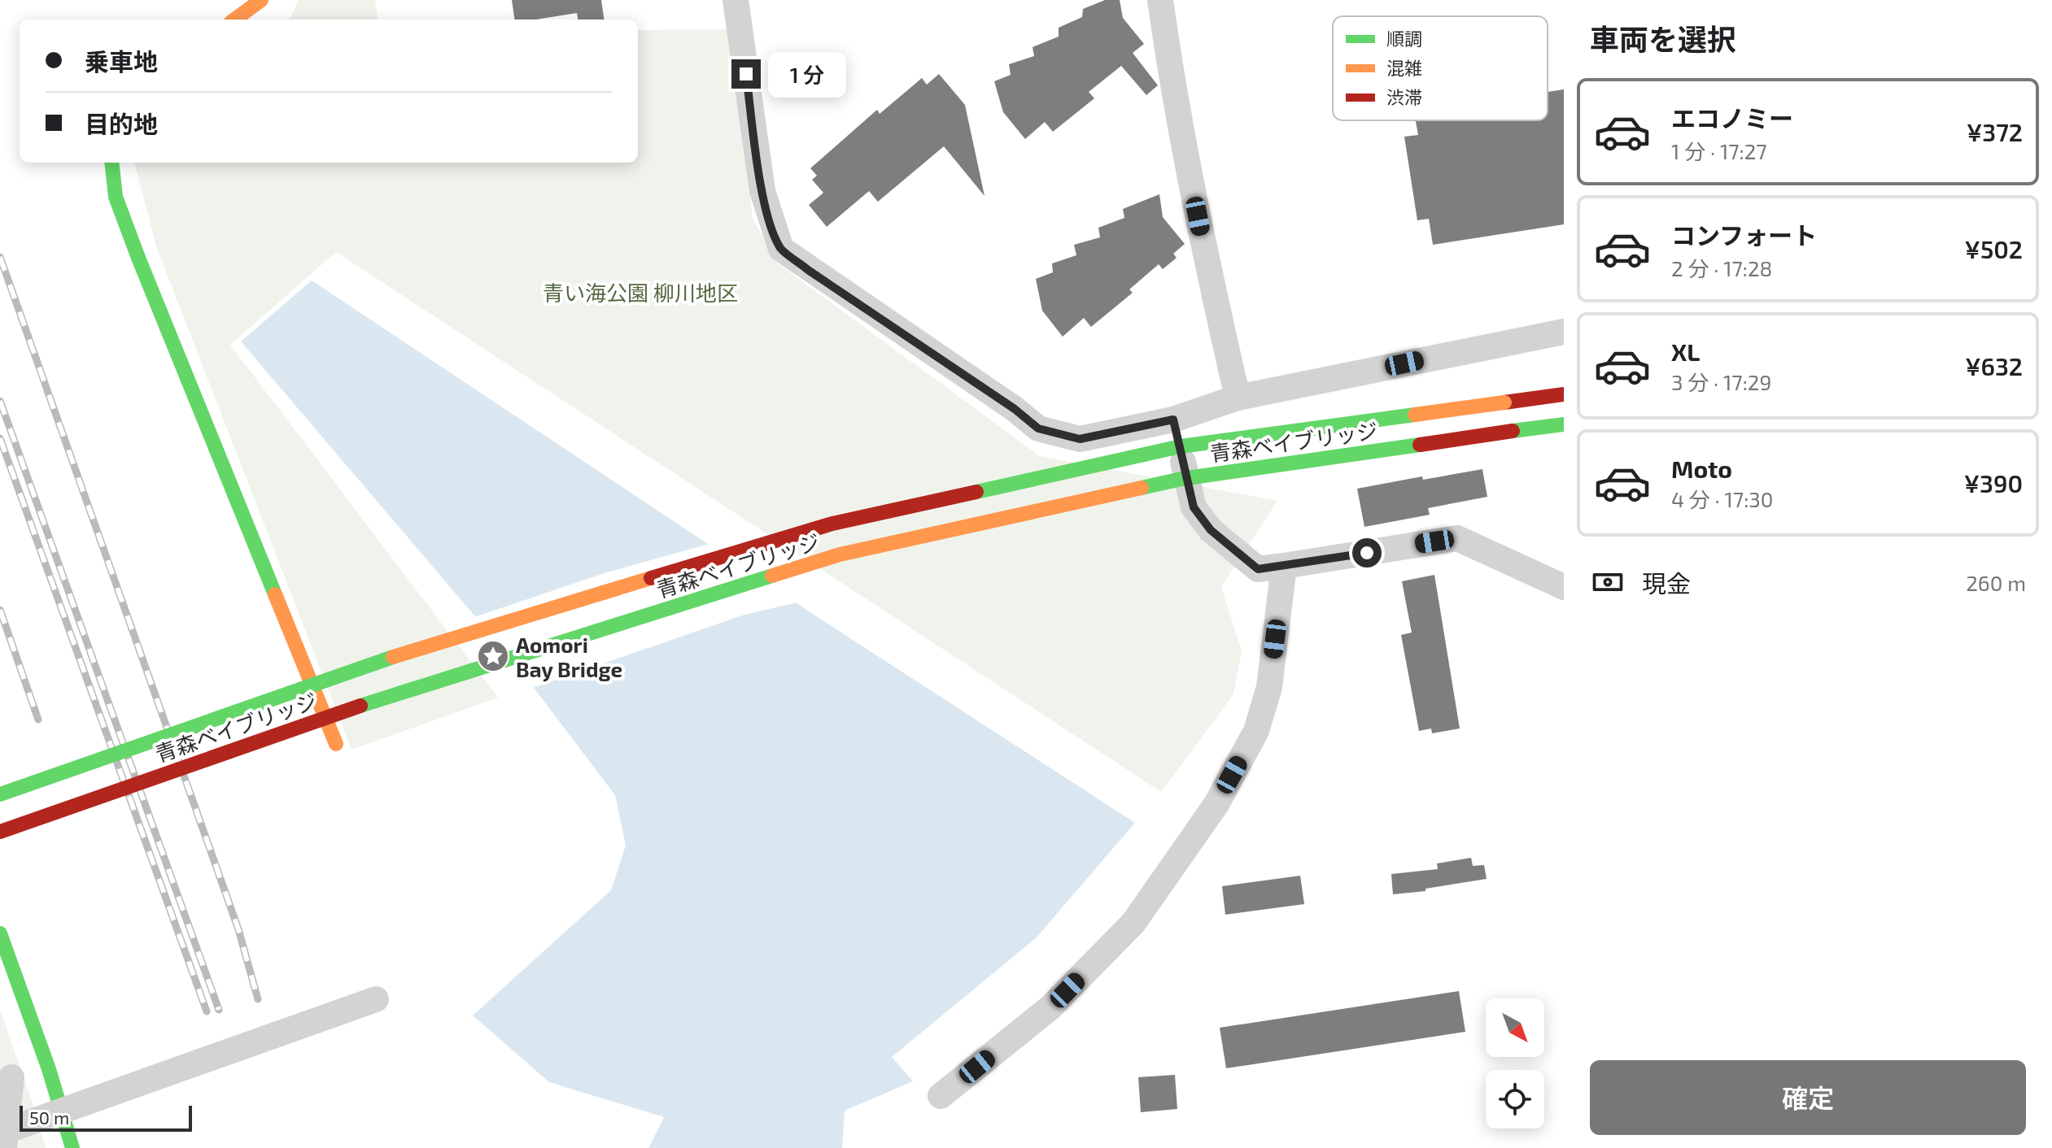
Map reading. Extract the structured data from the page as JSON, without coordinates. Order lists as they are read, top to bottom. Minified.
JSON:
{"streets":{"street":["青森ベイブリッジ"]},"parks":["青い海公園 柳川地区"],"places":{"place":["Aomori Bay Bridge"]},"legend":["順調","混雑","渋滞"],"scale_bar":"50 m","north":"bottom right","page":{"heading":"車両を選択","banner":["乗車地","目的地"],"bubble":"1 分","list":[{"name":"エコノミー","note":"1 分 · 17:27","value":"¥372"},{"name":"コンフォート","note":"2 分 · 17:28","value":"¥502"},{"name":"XL","note":"3 分 · 17:29","value":"¥632"},{"name":"Moto","note":"4 分 · 17:30","value":"¥390"}],"pay":["現金","260 m"],"buttons":"確定","scale":"50 m"}}
